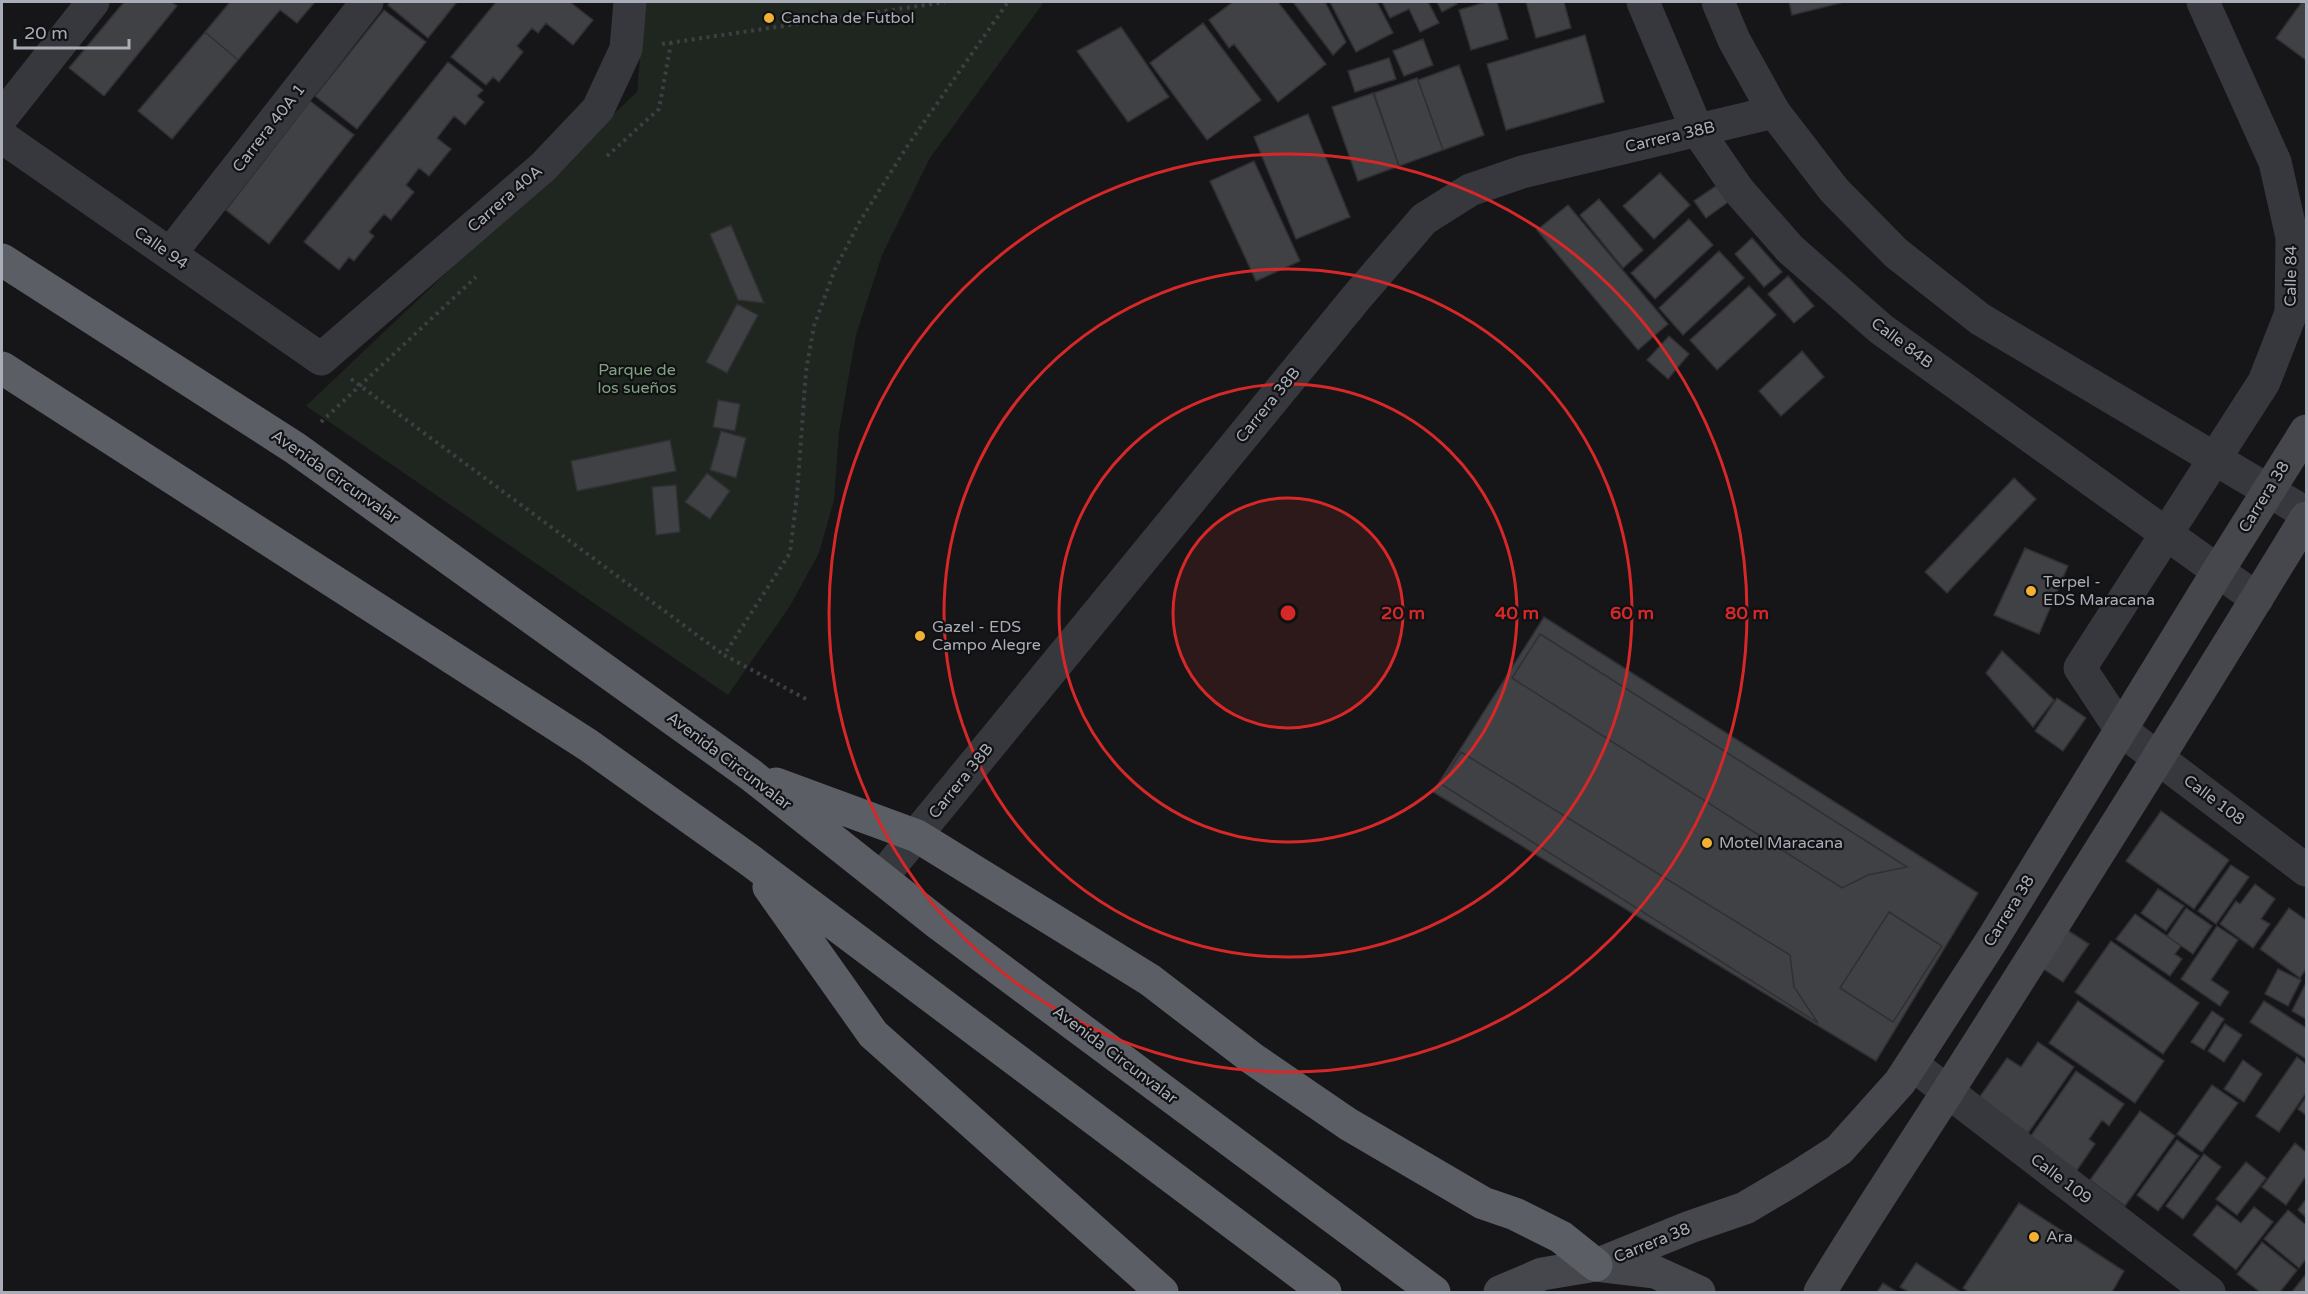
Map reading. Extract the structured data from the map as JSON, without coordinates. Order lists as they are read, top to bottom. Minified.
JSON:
{"streets":{"highway":["Avenida Circunvalar"],"main road":["Carrera 38"],"street":["Carrera 40A 1","Carrera 38B","Carrera 40A","Calle 94","Calle 84","Calle 84B","Calle 108","Calle 109"]},"crossings":[["Carrera 40A 1","Calle 94"],["Carrera 38B","Calle 84B"],["Carrera 38B","Avenida Circunvalar"],["Carrera 40A","Calle 94"],["Calle 84","Calle 84B"],["Calle 84","Carrera 38"],["Calle 84","Calle 108"],["Calle 84B","Carrera 38"],["Carrera 38","Calle 108"],["Carrera 38","Calle 109"]],"parks":["Parque de los sueños"],"places":["Cancha de Futbol","Terpel - EDS Maracana","Gazel - EDS Campo Alegre","Motel Maracana","Ara"],"scale_bar":"20 m","rings":["20 m","40 m","60 m","80 m"]}
